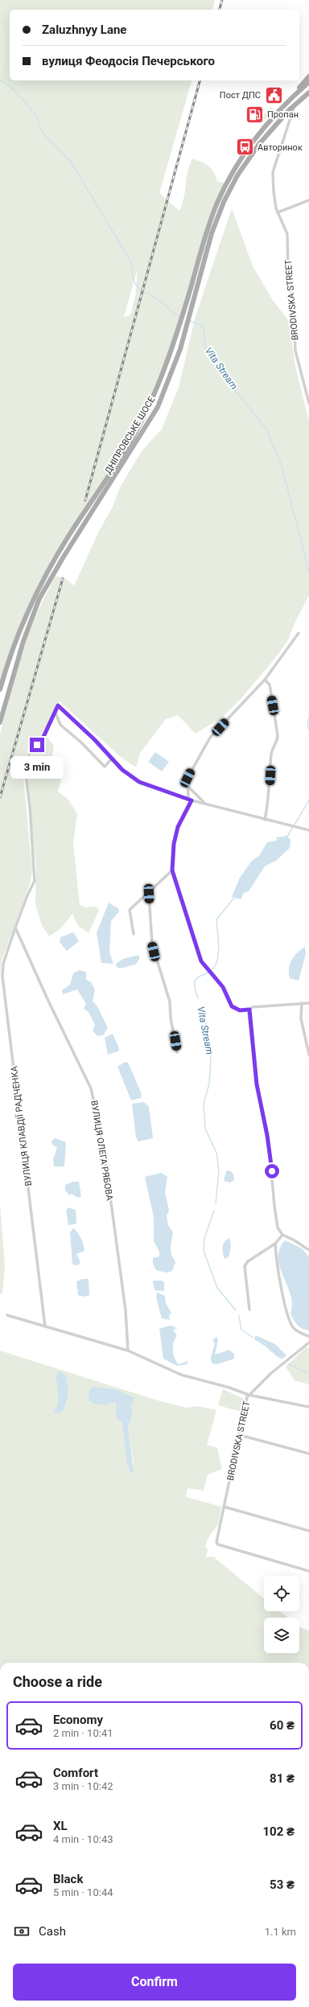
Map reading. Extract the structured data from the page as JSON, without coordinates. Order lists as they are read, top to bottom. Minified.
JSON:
{"streets":{"main road":["ДНІПРОВСЬКЕ ШОСЕ"],"street":["BRODIVSKA STREET","ВУЛИЦЯ КЛАВДІЇ РАДЧЕНКА","ВУЛИЦЯ ОЛЕГА РЯБОВА"]},"crossings":[["BRODIVSKA STREET","ДНІПРОВСЬКЕ ШОСЕ"],["ВУЛИЦЯ КЛАВДІЇ РАДЧЕНКА","ВУЛИЦЯ ОЛЕГА РЯБОВА"]],"water":["Vita Stream"],"places":{"public building":["Пост ДПС"],"fuel station":["Пропан"],"bus stop":["Авторинок"]},"page":{"banner":["Zaluzhnyy Lane","вулиця Феодосія Печерського"],"bubble":"3 min","heading":"Choose a ride","list":[{"name":"Economy","note":"2 min · 10:41","value":"60 ₴"},{"name":"Comfort","note":"3 min · 10:42","value":"81 ₴"},{"name":"XL","note":"4 min · 10:43","value":"102 ₴"},{"name":"Black","note":"5 min · 10:44","value":"53 ₴"}],"pay":["Cash","1.1 km"],"buttons":"Confirm"}}
